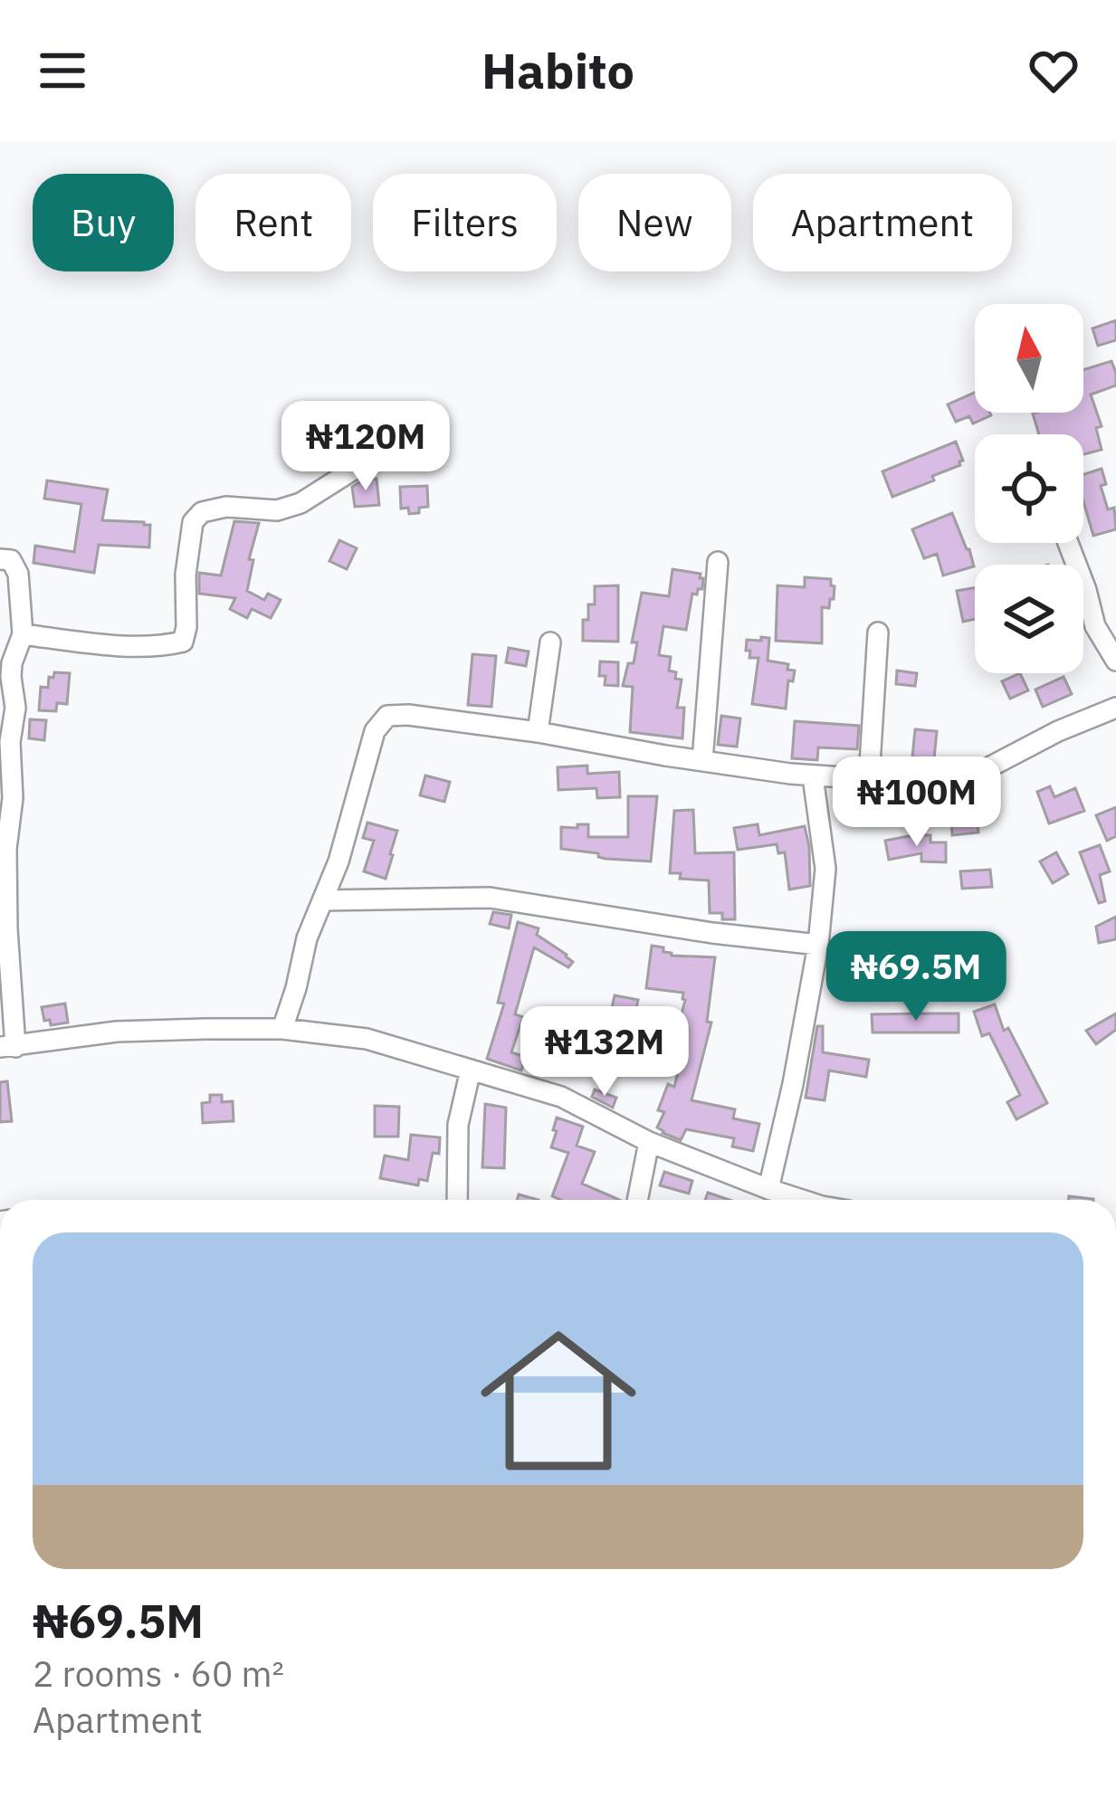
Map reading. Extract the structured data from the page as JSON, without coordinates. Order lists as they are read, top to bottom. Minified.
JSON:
{"north":"top","page":{"header":"Habito","chip":["Buy","Rent","Filters","New","Apartment"],"price":["₦120M","₦100M","₦69.5M","₦132M"],"list":[{"name":"₦69.5M","note":"2 rooms · 60 m² · Apartment"}]}}
